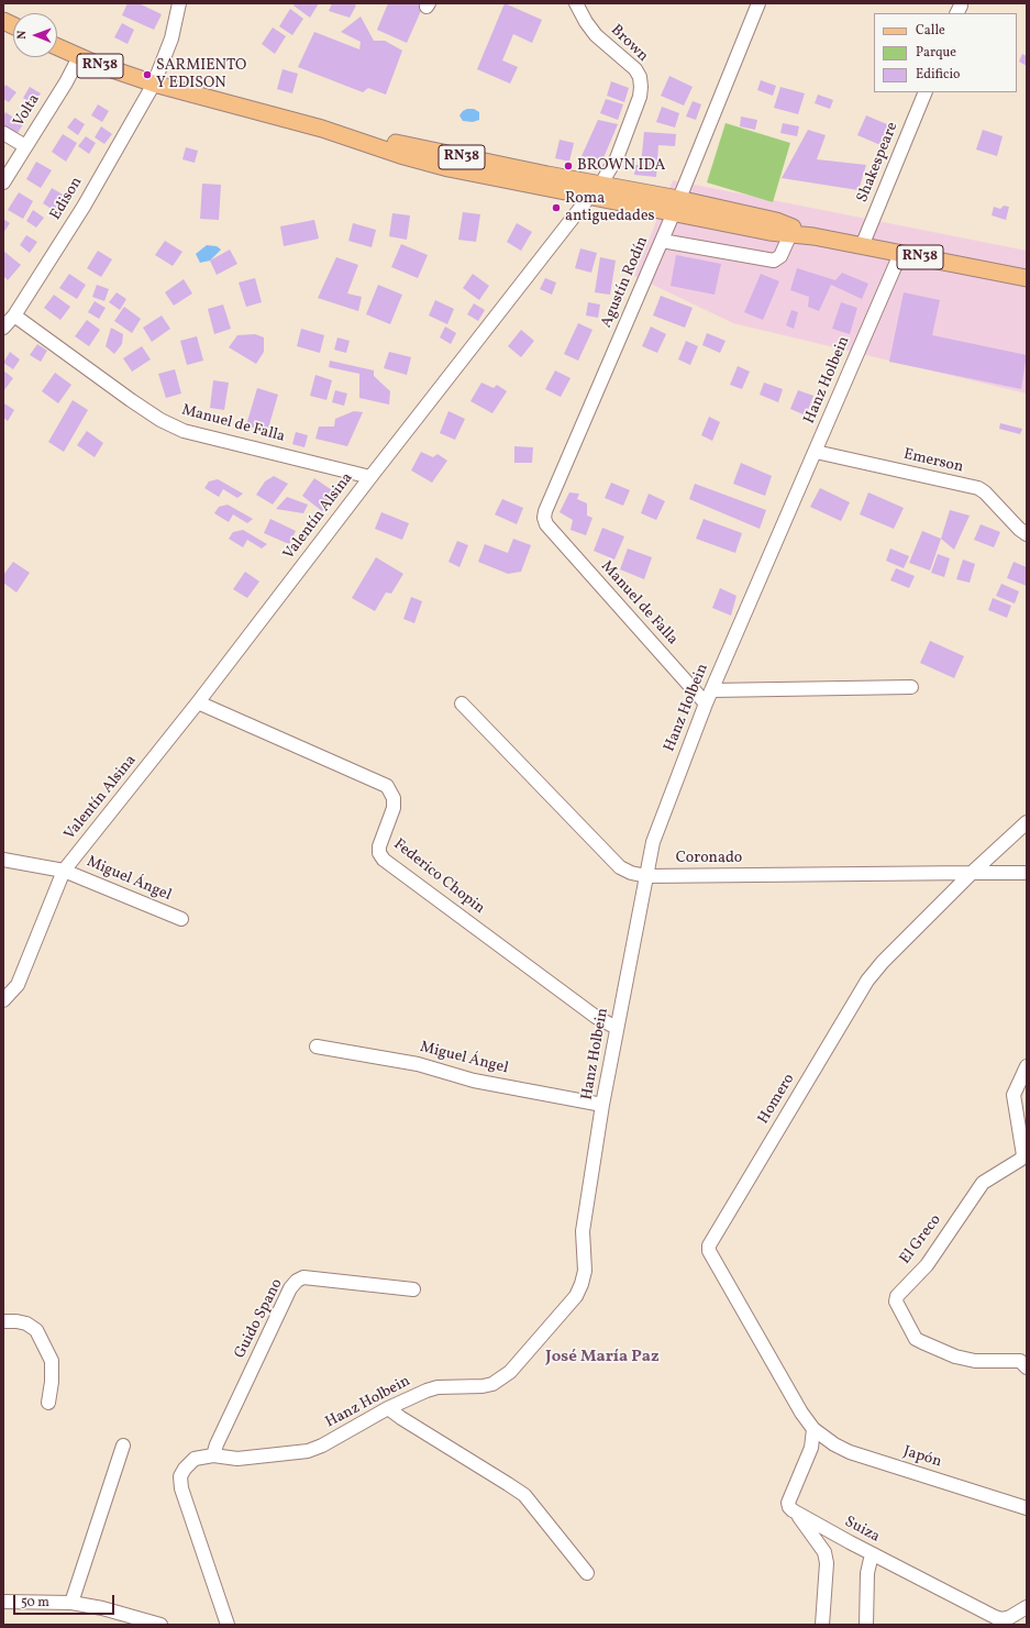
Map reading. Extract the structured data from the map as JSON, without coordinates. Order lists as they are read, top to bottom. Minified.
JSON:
{"streets":{"main road":["RN38"],"street":["Brown","Volta","Shakespeare","Edison","Agustín Rodín","Hanz Holbein","Manuel de Falla","Emerson","Valentín Alsina","Coronado","Federico Chopin","Miguel Ángel","Homero","El Greco","Guido Spano","Japón","Suiza"]},"crossings":[["Brown","RN38"],["Brown","Valentín Alsina"],["RN38","Volta"],["RN38","Shakespeare"],["RN38","Edison"],["RN38","Agustín Rodín"],["RN38","Hanz Holbein"],["RN38","Valentín Alsina"],["Edison","Manuel de Falla"],["Agustín Rodín","Manuel de Falla"],["Hanz Holbein","Manuel de Falla"],["Hanz Holbein","Emerson"],["Hanz Holbein","Coronado"],["Hanz Holbein","Federico Chopin"],["Hanz Holbein","Miguel Ángel"],["Hanz Holbein","Guido Spano"],["Manuel de Falla","Valentín Alsina"],["Valentín Alsina","Federico Chopin"],["Valentín Alsina","Miguel Ángel"],["Coronado","Homero"],["Homero","Japón"]],"districts":["José María Paz"],"places":["SARMIENTO Y EDISON","BROWN IDA","Roma antiguedades"],"legend":["Calle","Parque","Edificio"],"scale_bar":"50 m","north":"left"}
